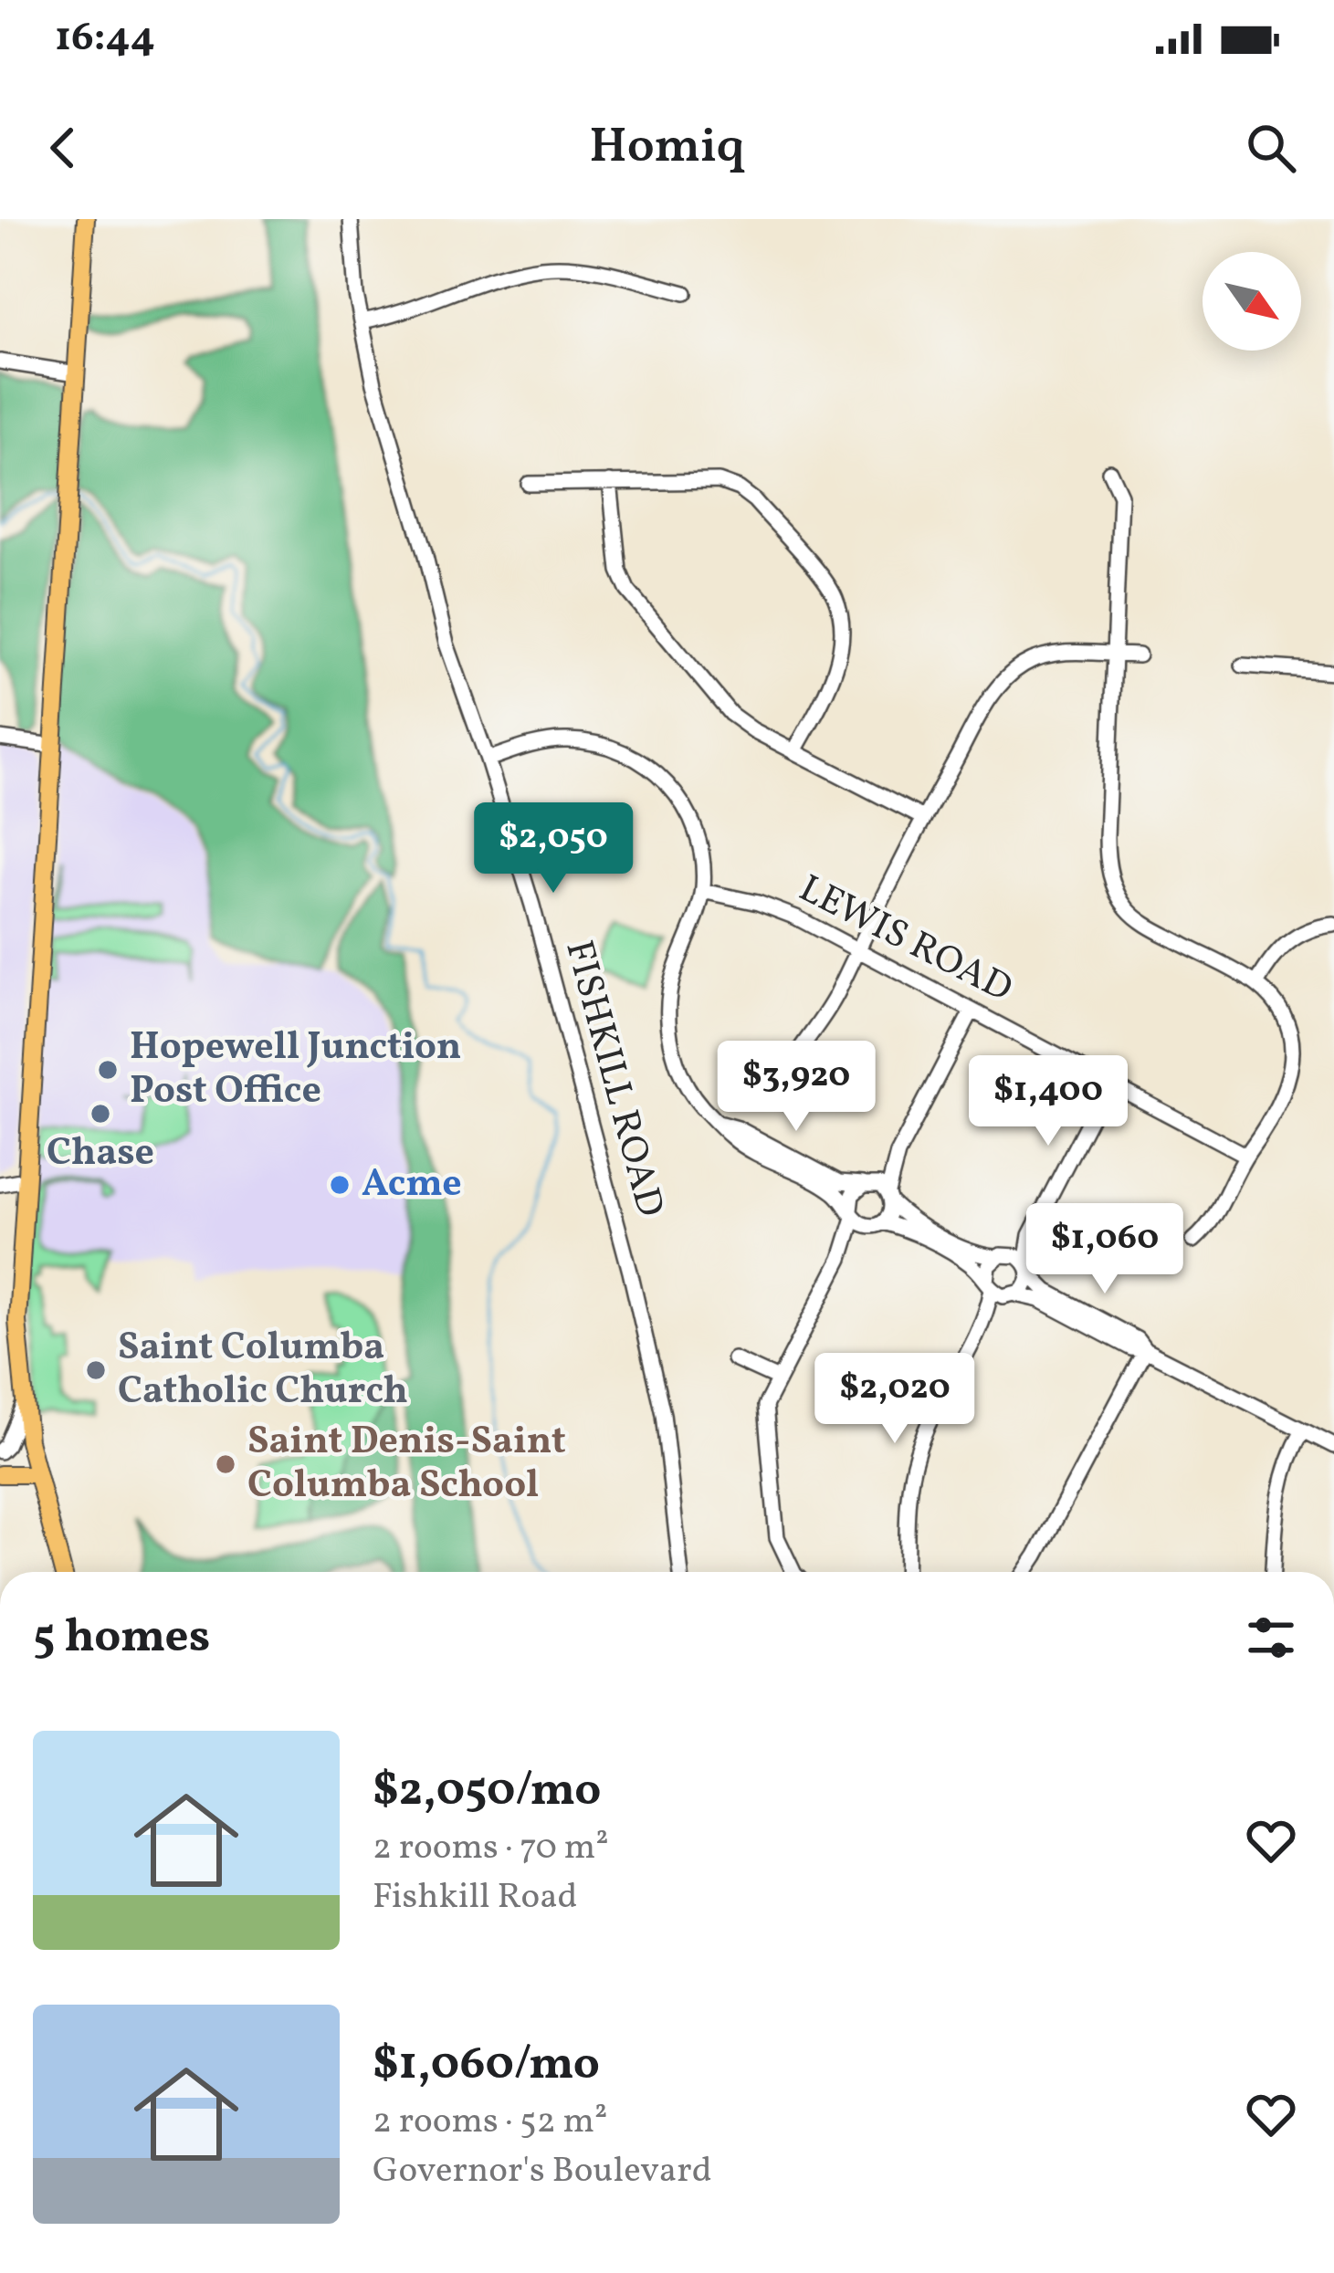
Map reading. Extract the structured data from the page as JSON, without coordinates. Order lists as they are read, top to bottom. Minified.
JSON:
{"streets":{"street":["LEWIS ROAD","FISHKILL ROAD"]},"places":["Hopewell Junction Post Office","Chase","Acme","Saint Columba Catholic Church","Saint Denis-Saint Columba School"],"north":"bottom right","page":{"status":"16:44","header":"Homiq","price":["$2,050","$3,920","$1,400","$1,060","$2,020"],"heading":"5 homes","list":[{"name":"$2,050/mo","note":"2 rooms · 70 m² · Fishkill Road"},{"name":"$1,060/mo","note":"2 rooms · 52 m² · Governor's Boulevard"}]}}
